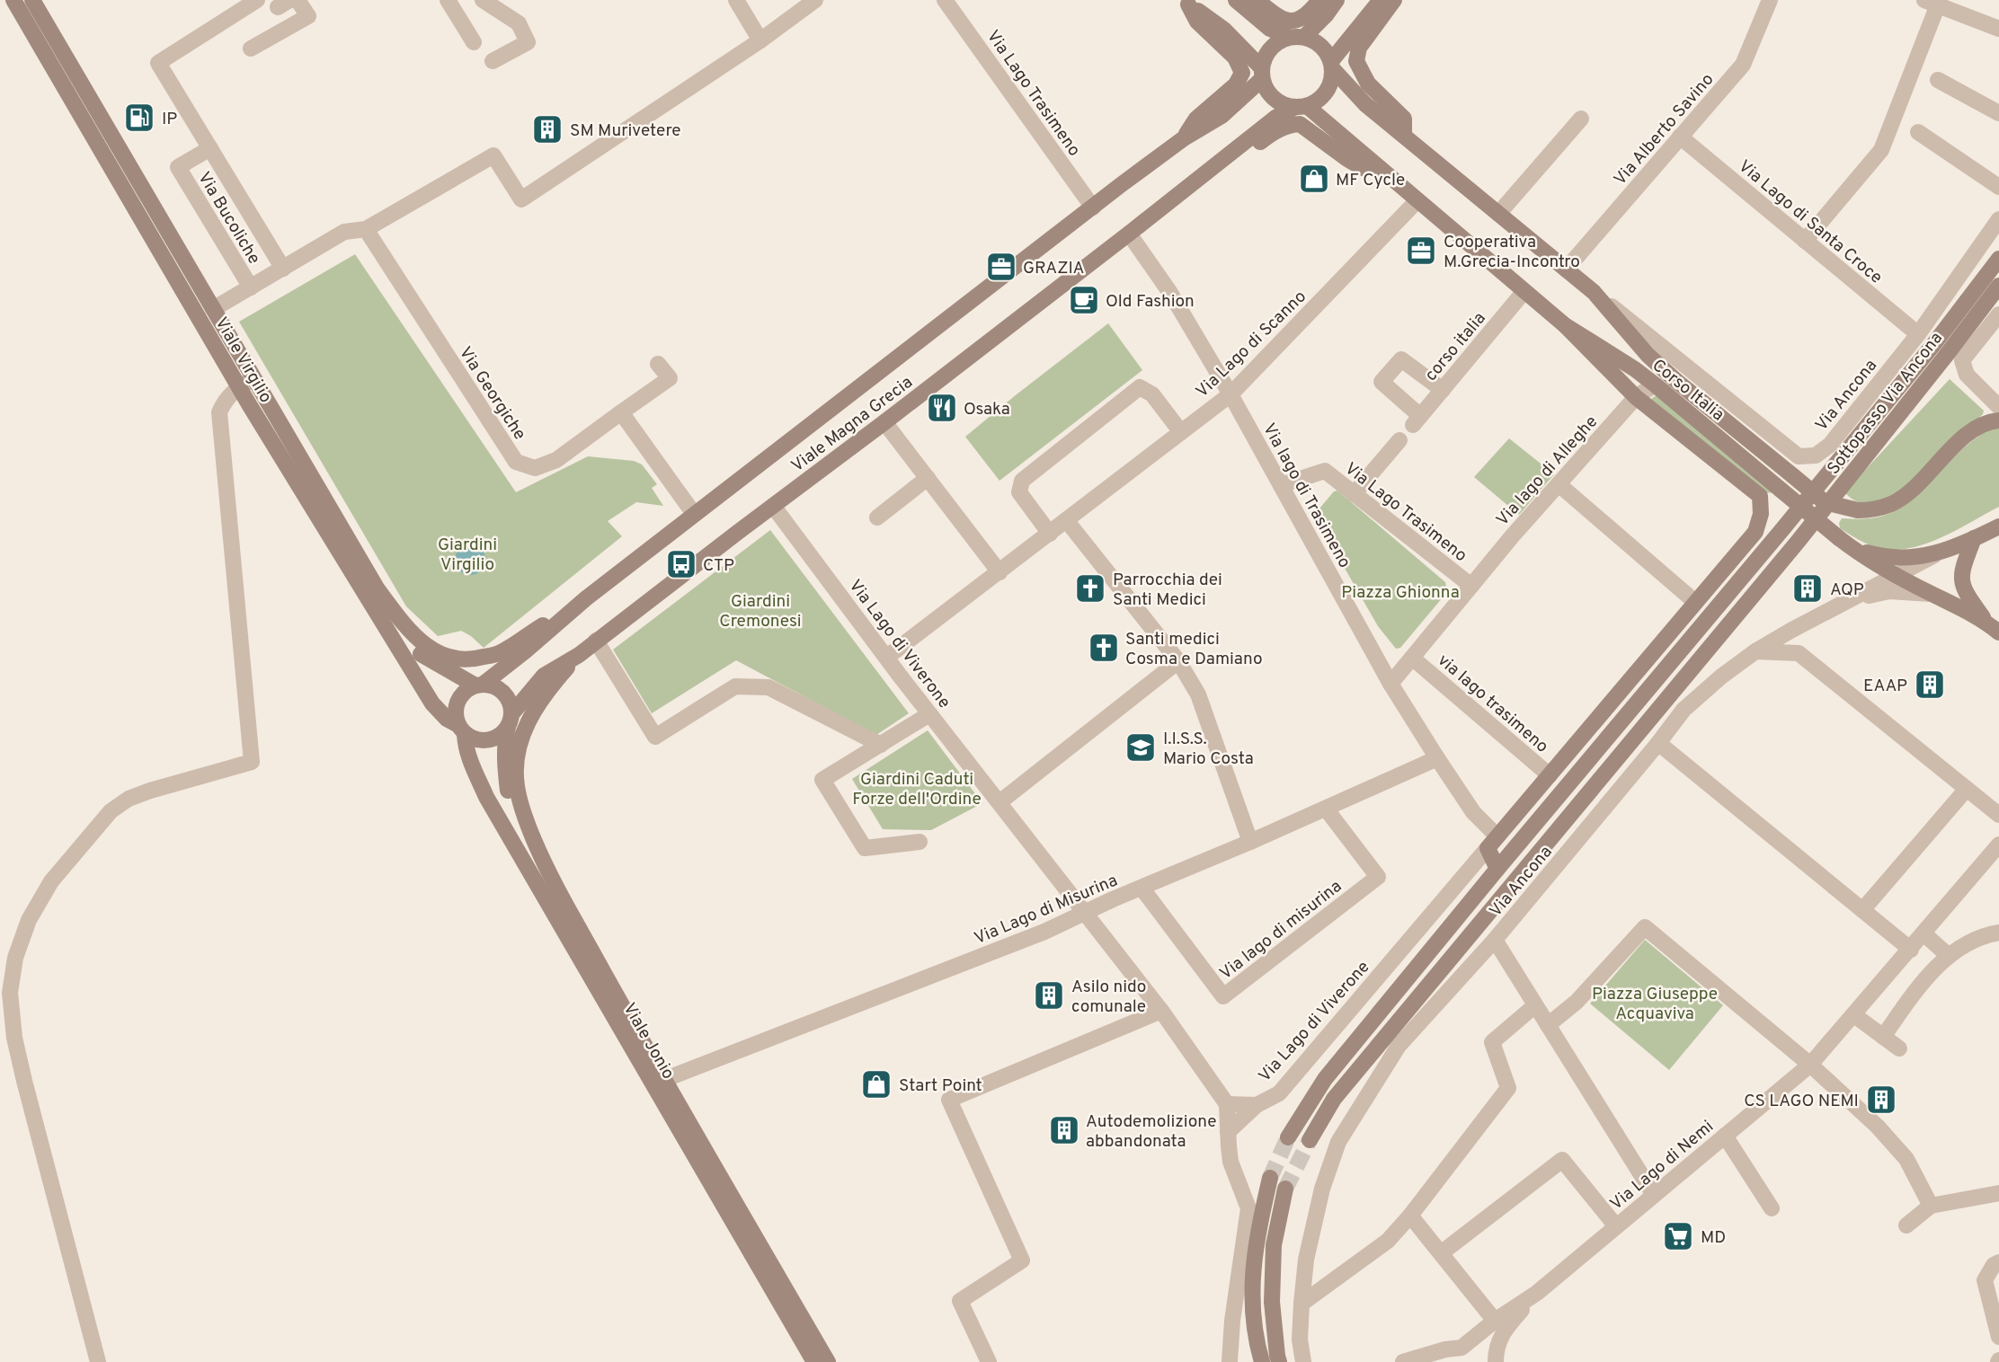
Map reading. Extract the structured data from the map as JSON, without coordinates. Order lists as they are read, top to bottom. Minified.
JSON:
{"streets":{"street":["Via Lago Trasimeno","Via Alberto Savino","Via Bucoliche","Via Lago di Santa Croce","Via Lago di Scanno","corso italia","Viale Virgilio","Corso Italia","Via Georgiche","Via Ancona","Sottopasso Via Ancona","Viale Magna Grecia","Via lago di Alleghe","Via lago di Trasimeno","Via Lago di Viverone","via lago trasimeno","Via Lago di Misurina","Via lago di misurina","Viale Jonio","Via Lago di Nemi"]},"crossings":[["Via Lago Trasimeno","Viale Magna Grecia"],["Via Lago Trasimeno","Via lago di Alleghe"],["Via Lago Trasimeno","Via lago di Trasimeno"],["Via Alberto Savino","Via Lago di Santa Croce"],["Via Alberto Savino","Corso Italia"],["Via Bucoliche","Via Georgiche"],["Via Lago di Santa Croce","Via Ancona"],["Via Lago di Scanno","Corso Italia"],["Via Lago di Scanno","Via lago di Trasimeno"],["corso italia","Corso Italia"],["Viale Virgilio","Viale Magna Grecia"],["Viale Virgilio","Viale Jonio"],["Corso Italia","Via Ancona"],["Corso Italia","Viale Magna Grecia"],["Corso Italia","Via lago di Alleghe"],["Via Ancona","Sottopasso Via Ancona"],["Via Ancona","Via lago di Trasimeno"],["Via Ancona","Via Lago di Viverone"],["Viale Magna Grecia","Via lago di Trasimeno"],["Viale Magna Grecia","Via Lago di Viverone"],["Viale Magna Grecia","Viale Jonio"],["Via lago di Alleghe","via lago trasimeno"],["Via lago di Trasimeno","Via Lago di Viverone"],["Via lago di Trasimeno","Via Lago di Misurina"],["Via Lago di Viverone","Via Lago di Misurina"],["Via Lago di Misurina","Via lago di misurina"],["Via Lago di Misurina","Viale Jonio"]],"parks":["Giardini Virgilio","Piazza Ghionna","Giardini Cremonesi","Giardini Caduti Forze dell'Ordine","Piazza Giuseppe Acquaviva"],"places":{"fuel station":["IP"],"building":["SM Murivetere","AQP","EAAP","Asilo nido comunale","CS LAGO NEMI","Autodemolizione abbandonata"],"shop":["MF Cycle","Start Point"],"office":["Cooperativa M.Grecia-Incontro","GRAZIA"],"cafe":["Old Fashion"],"restaurant":["Osaka"],"bus stop":["CTP"],"church":["Parrocchia dei Santi Medici","Santi medici Cosma e Damiano"],"school or university":["I.I.S.S. Mario Costa"],"supermarket":["MD"]}}
